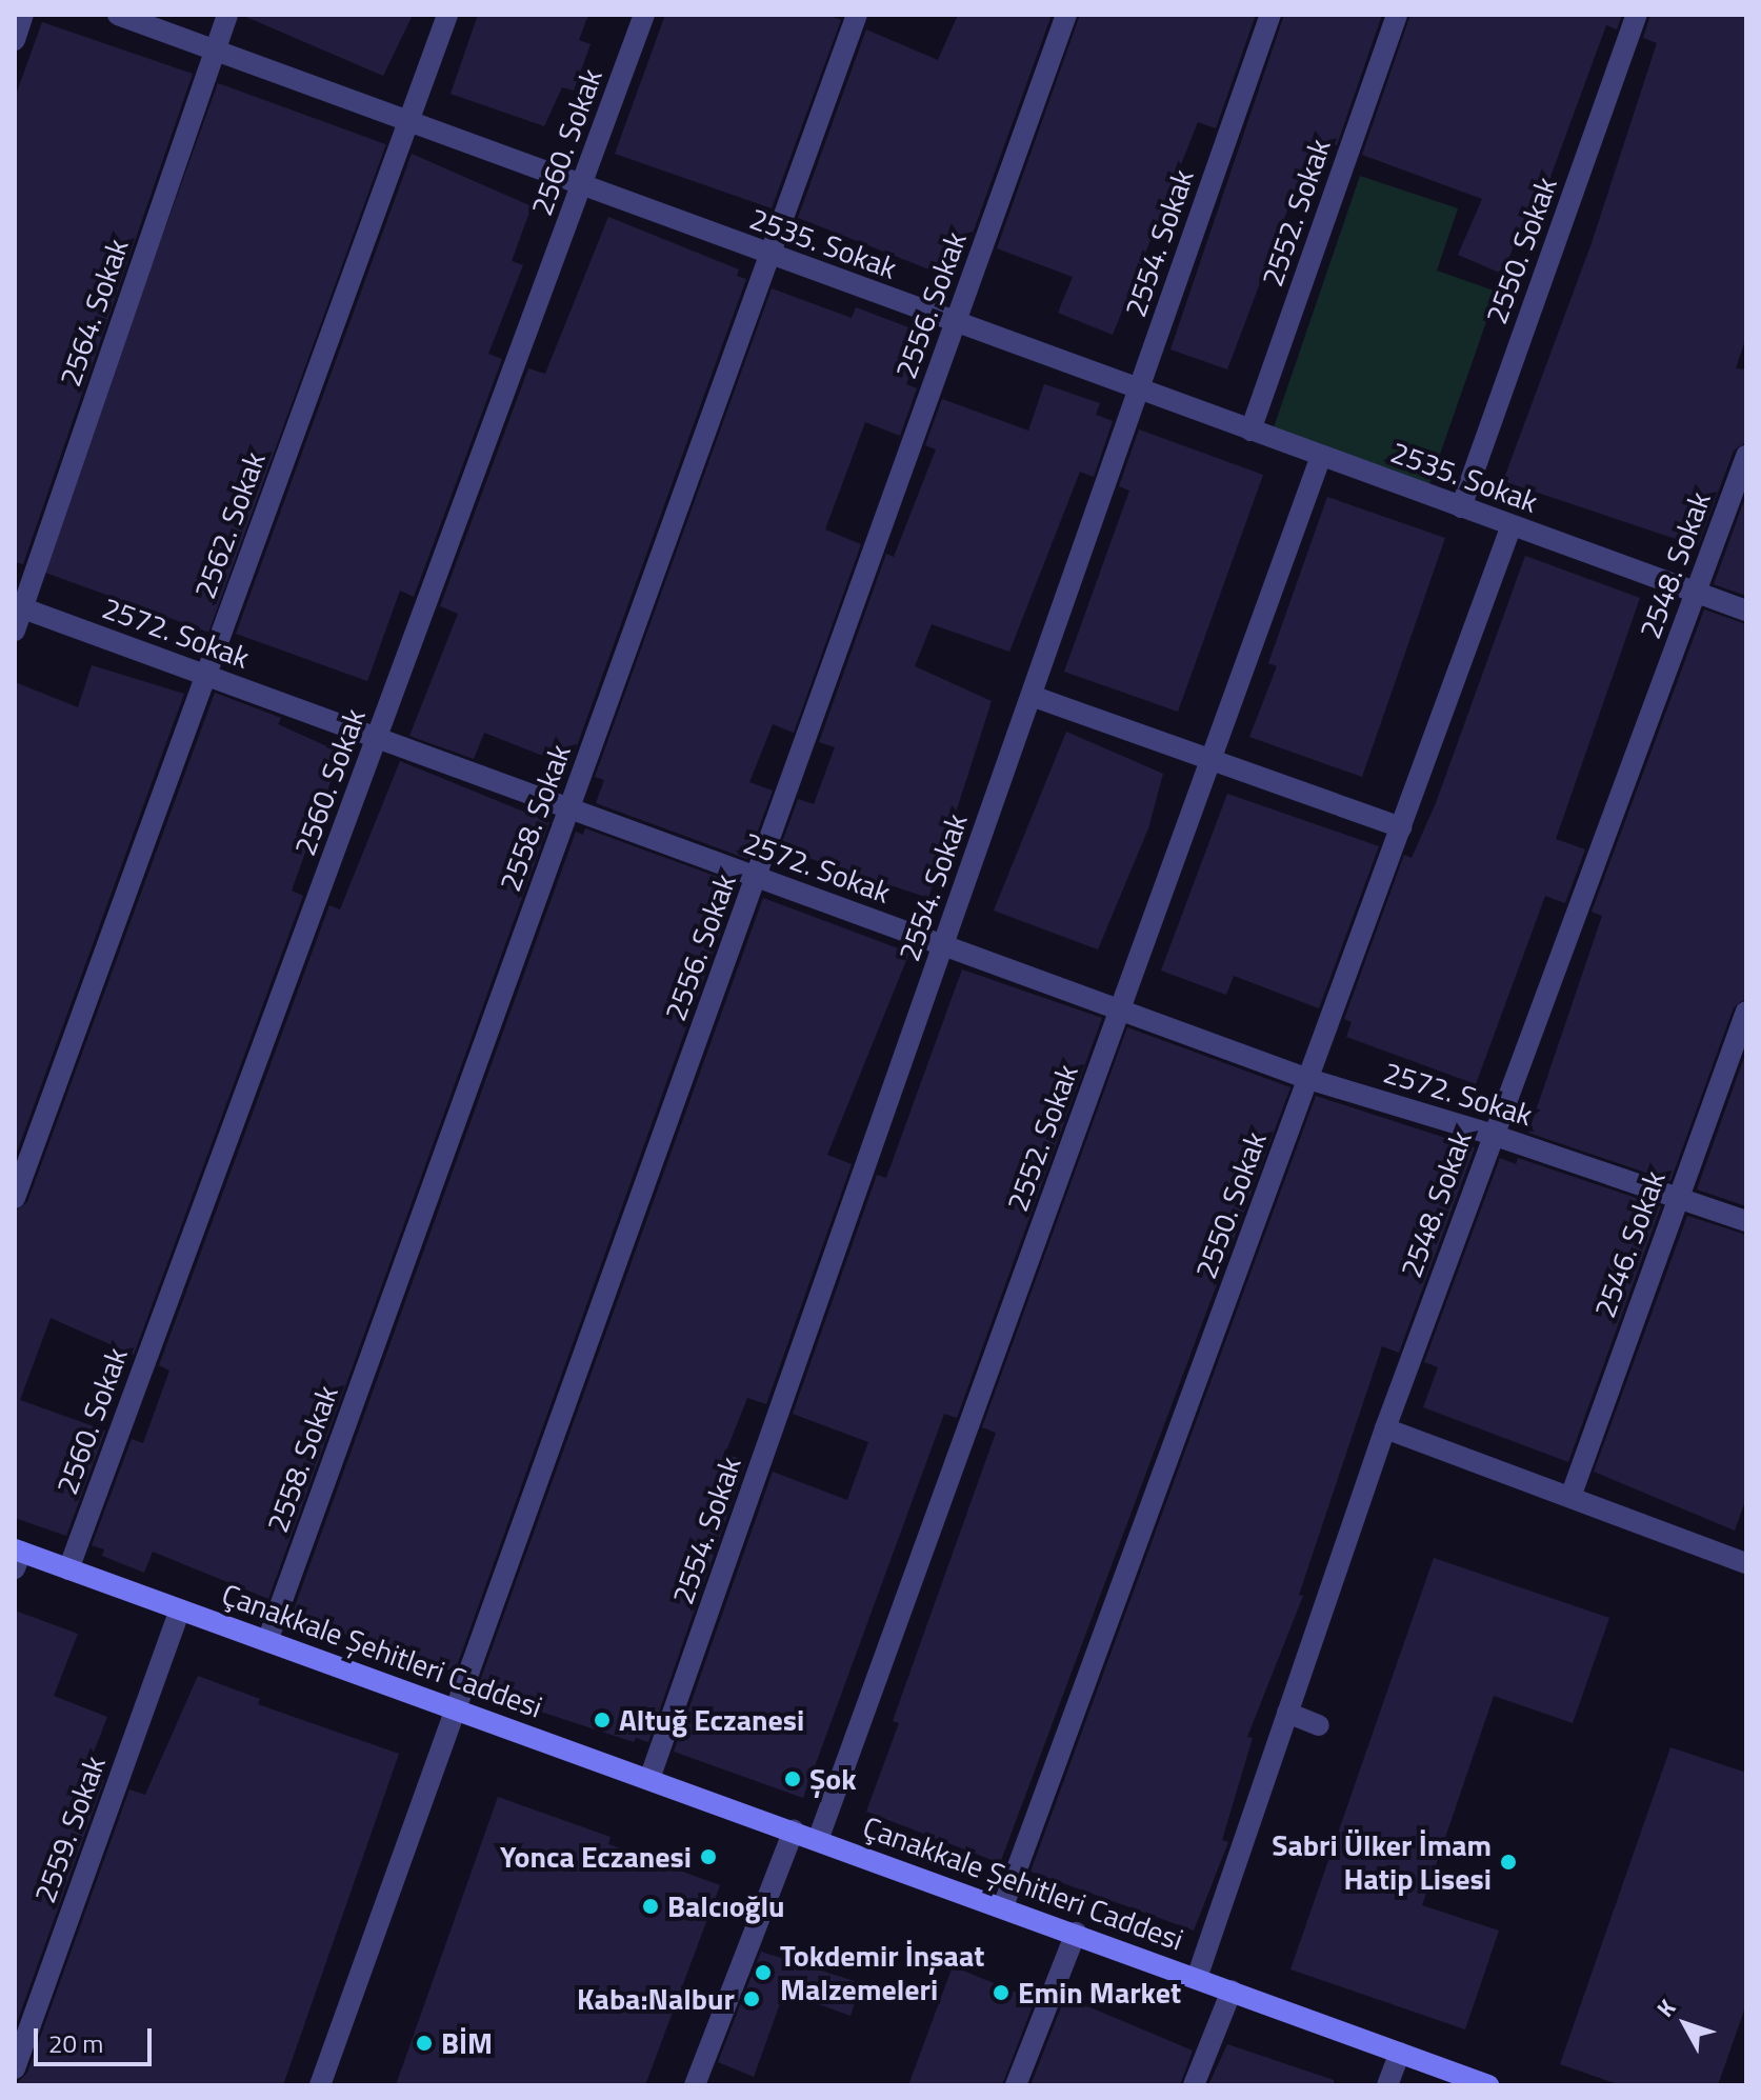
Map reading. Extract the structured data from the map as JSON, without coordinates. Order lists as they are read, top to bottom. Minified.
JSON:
{"streets":{"main road":["Çanakkale Şehitleri Caddesi"],"street":["2560. Sokak","2552. Sokak","2535. Sokak","2554. Sokak","2550. Sokak","2556. Sokak","2564. Sokak","2562. Sokak","2548. Sokak","2572. Sokak","2558. Sokak","2546. Sokak","2559. Sokak"]},"crossings":[["2560. Sokak","2535. Sokak"],["2560. Sokak","2572. Sokak"],["2560. Sokak","Çanakkale Şehitleri Caddesi"],["2552. Sokak","2535. Sokak"],["2552. Sokak","2572. Sokak"],["2552. Sokak","Çanakkale Şehitleri Caddesi"],["2535. Sokak","2554. Sokak"],["2535. Sokak","2550. Sokak"],["2535. Sokak","2556. Sokak"],["2535. Sokak","2564. Sokak"],["2535. Sokak","2562. Sokak"],["2535. Sokak","2548. Sokak"],["2535. Sokak","2558. Sokak"],["2554. Sokak","2572. Sokak"],["2554. Sokak","Çanakkale Şehitleri Caddesi"],["2550. Sokak","2572. Sokak"],["2550. Sokak","Çanakkale Şehitleri Caddesi"],["2556. Sokak","2572. Sokak"],["2556. Sokak","Çanakkale Şehitleri Caddesi"],["2564. Sokak","2572. Sokak"],["2562. Sokak","2572. Sokak"],["2548. Sokak","2572. Sokak"],["2548. Sokak","Çanakkale Şehitleri Caddesi"],["2572. Sokak","2558. Sokak"],["2572. Sokak","2546. Sokak"],["2558. Sokak","Çanakkale Şehitleri Caddesi"],["Çanakkale Şehitleri Caddesi","2559. Sokak"]],"places":["Altuğ Eczanesi","Şok","Yonca Eczanesi","Sabri Ülker İmam Hatip Lisesi","Balcıoğlu","Tokdemir İnşaat Malzemeleri","Emin Market","Kaba:Nalbur","BİM"],"scale_bar":"20 m","north":"top left"}
